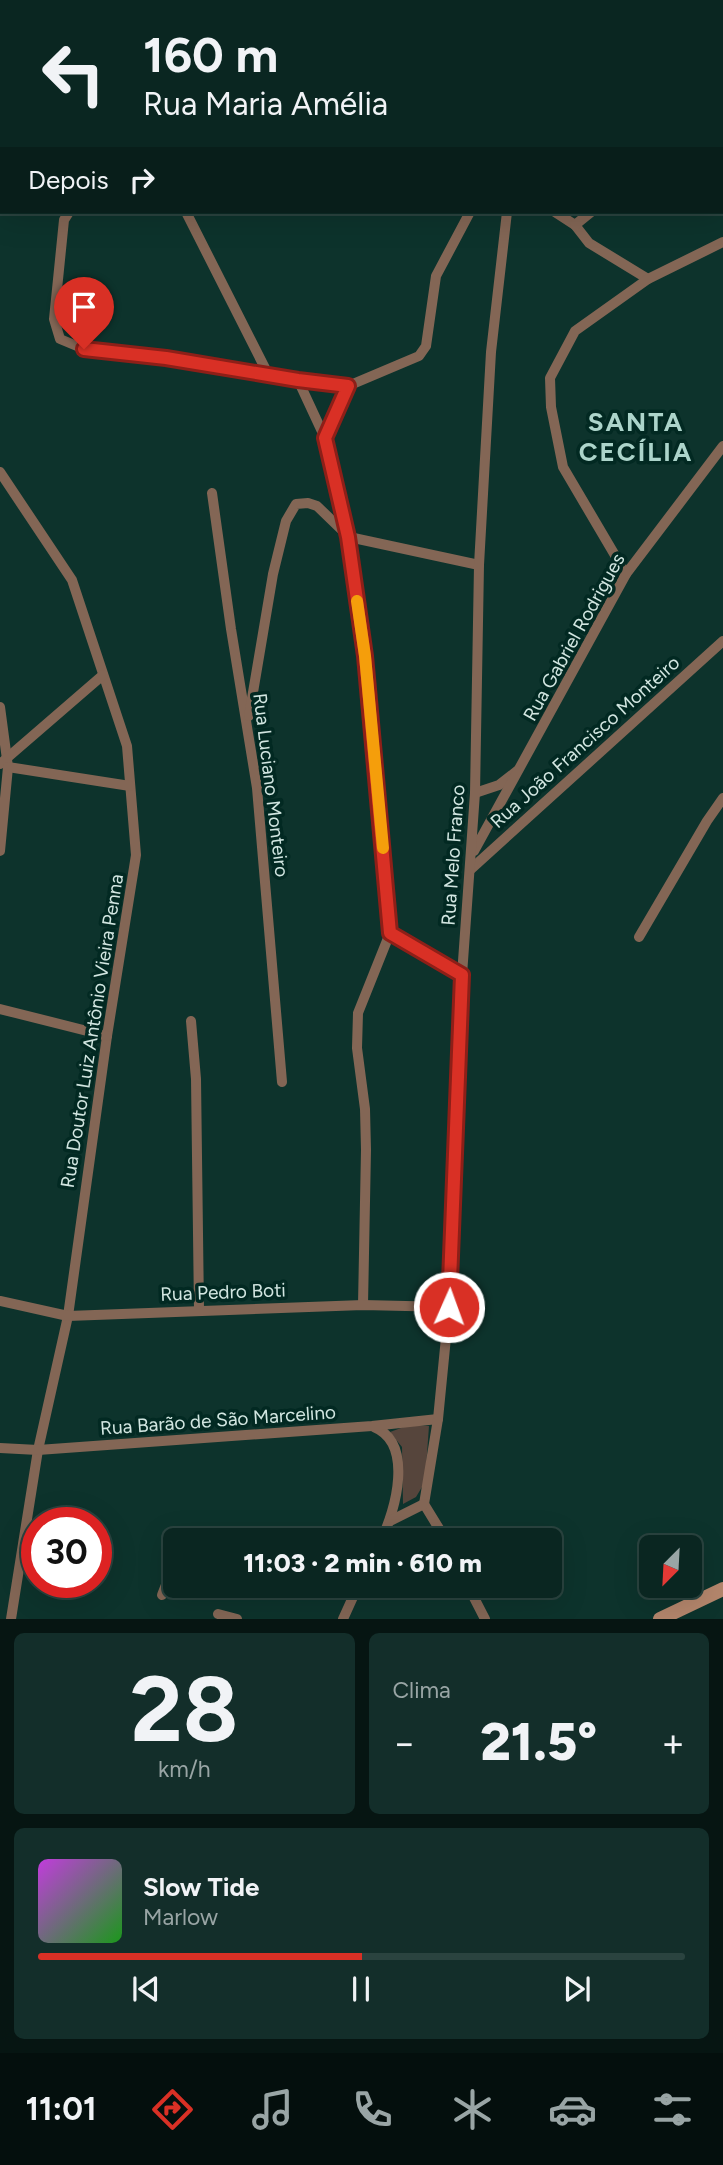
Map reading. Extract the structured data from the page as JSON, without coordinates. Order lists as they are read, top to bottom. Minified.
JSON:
{"streets":{"street":["Rua Gabriel Rodrigues","Rua João Francisco Monteiro","Rua Luciano Monteiro","Rua Melo Franco","Rua Doutor Luiz Antônio Vieira Penna","Rua Pedro Boti","Rua Barão de São Marcelino"]},"crossings":[["Rua Gabriel Rodrigues","Rua Melo Franco"],["Rua João Francisco Monteiro","Rua Melo Franco"],["Rua Melo Franco","Rua Pedro Boti"],["Rua Melo Franco","Rua Barão de São Marcelino"],["Rua Doutor Luiz Antônio Vieira Penna","Rua Pedro Boti"],["Rua Doutor Luiz Antônio Vieira Penna","Rua Barão de São Marcelino"]],"districts":["SANTA CECÍLIA"],"north":"bottom left","page":{"turn":["160 m","Rua Maria Amélia"],"then":"Depois","limit":"30","trip":"11:03 · 2 min · 610 m","tile":[["28","km/h"],"Clima"],"heat":["−","21.5°","+"],"song":["Slow Tide","Marlow"],"tabs":"11:01"}}
